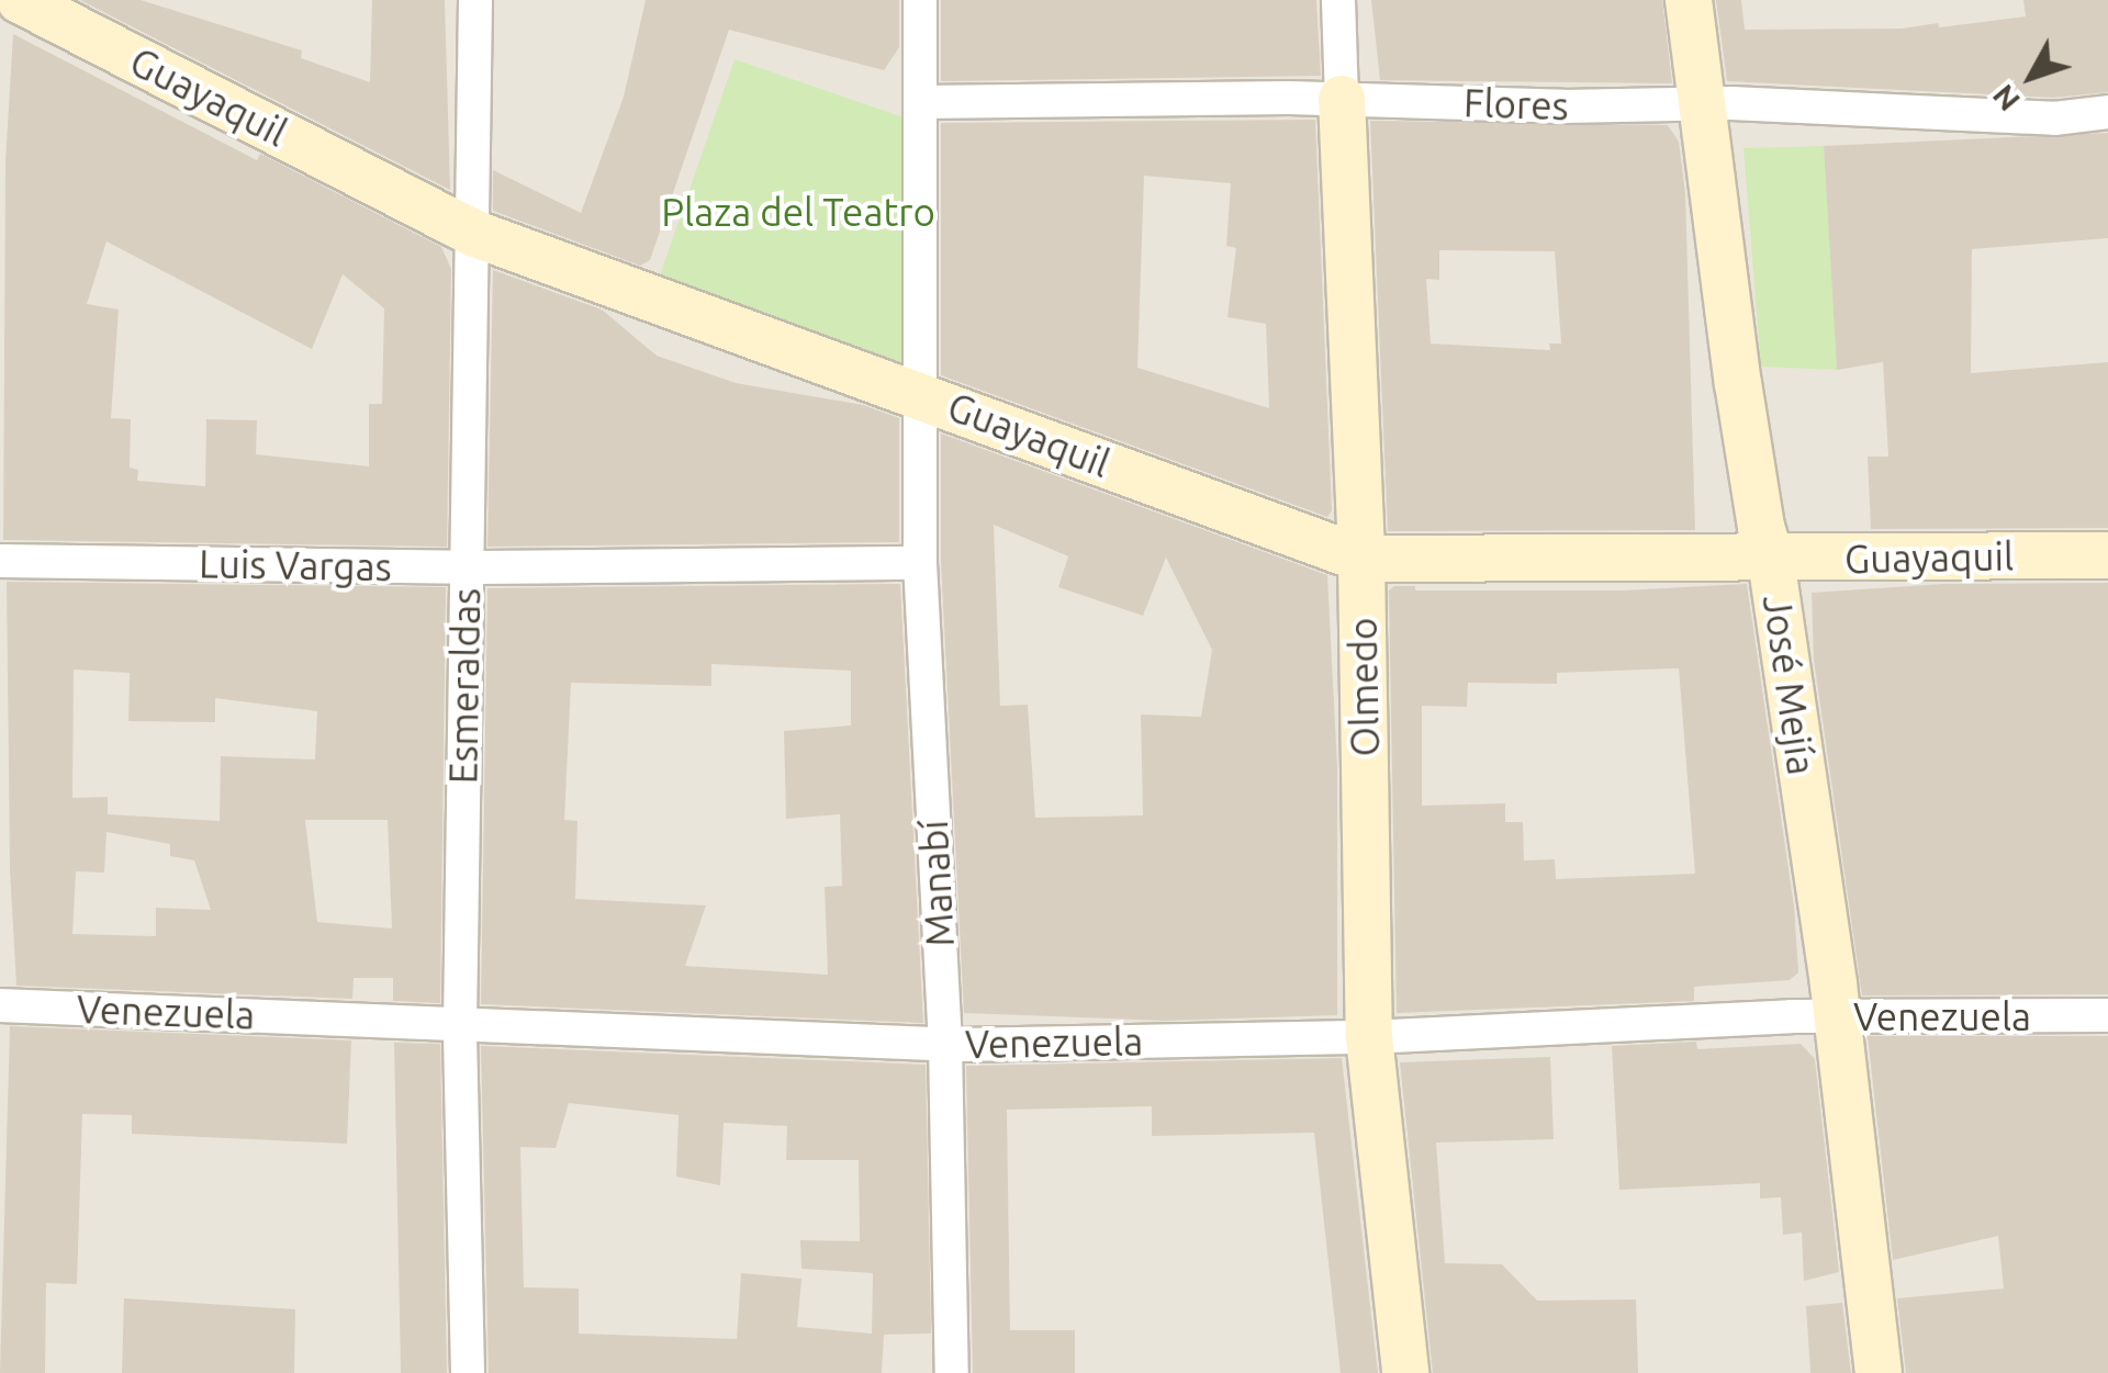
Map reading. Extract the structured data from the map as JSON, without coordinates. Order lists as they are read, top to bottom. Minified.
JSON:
{"streets":{"street":["Guayaquil","Flores","Luis Vargas","José Mejía","Esmeraldas","Olmedo","Manabí","Venezuela"]},"crossings":[["Guayaquil","José Mejía"],["Guayaquil","Esmeraldas"],["Guayaquil","Olmedo"],["Guayaquil","Manabí"],["Flores","José Mejía"],["Flores","Olmedo"],["Flores","Manabí"],["Luis Vargas","Esmeraldas"],["Luis Vargas","Manabí"],["José Mejía","Venezuela"],["Esmeraldas","Venezuela"],["Olmedo","Venezuela"],["Manabí","Venezuela"]],"parks":["Plaza del Teatro"],"north":"bottom left"}
